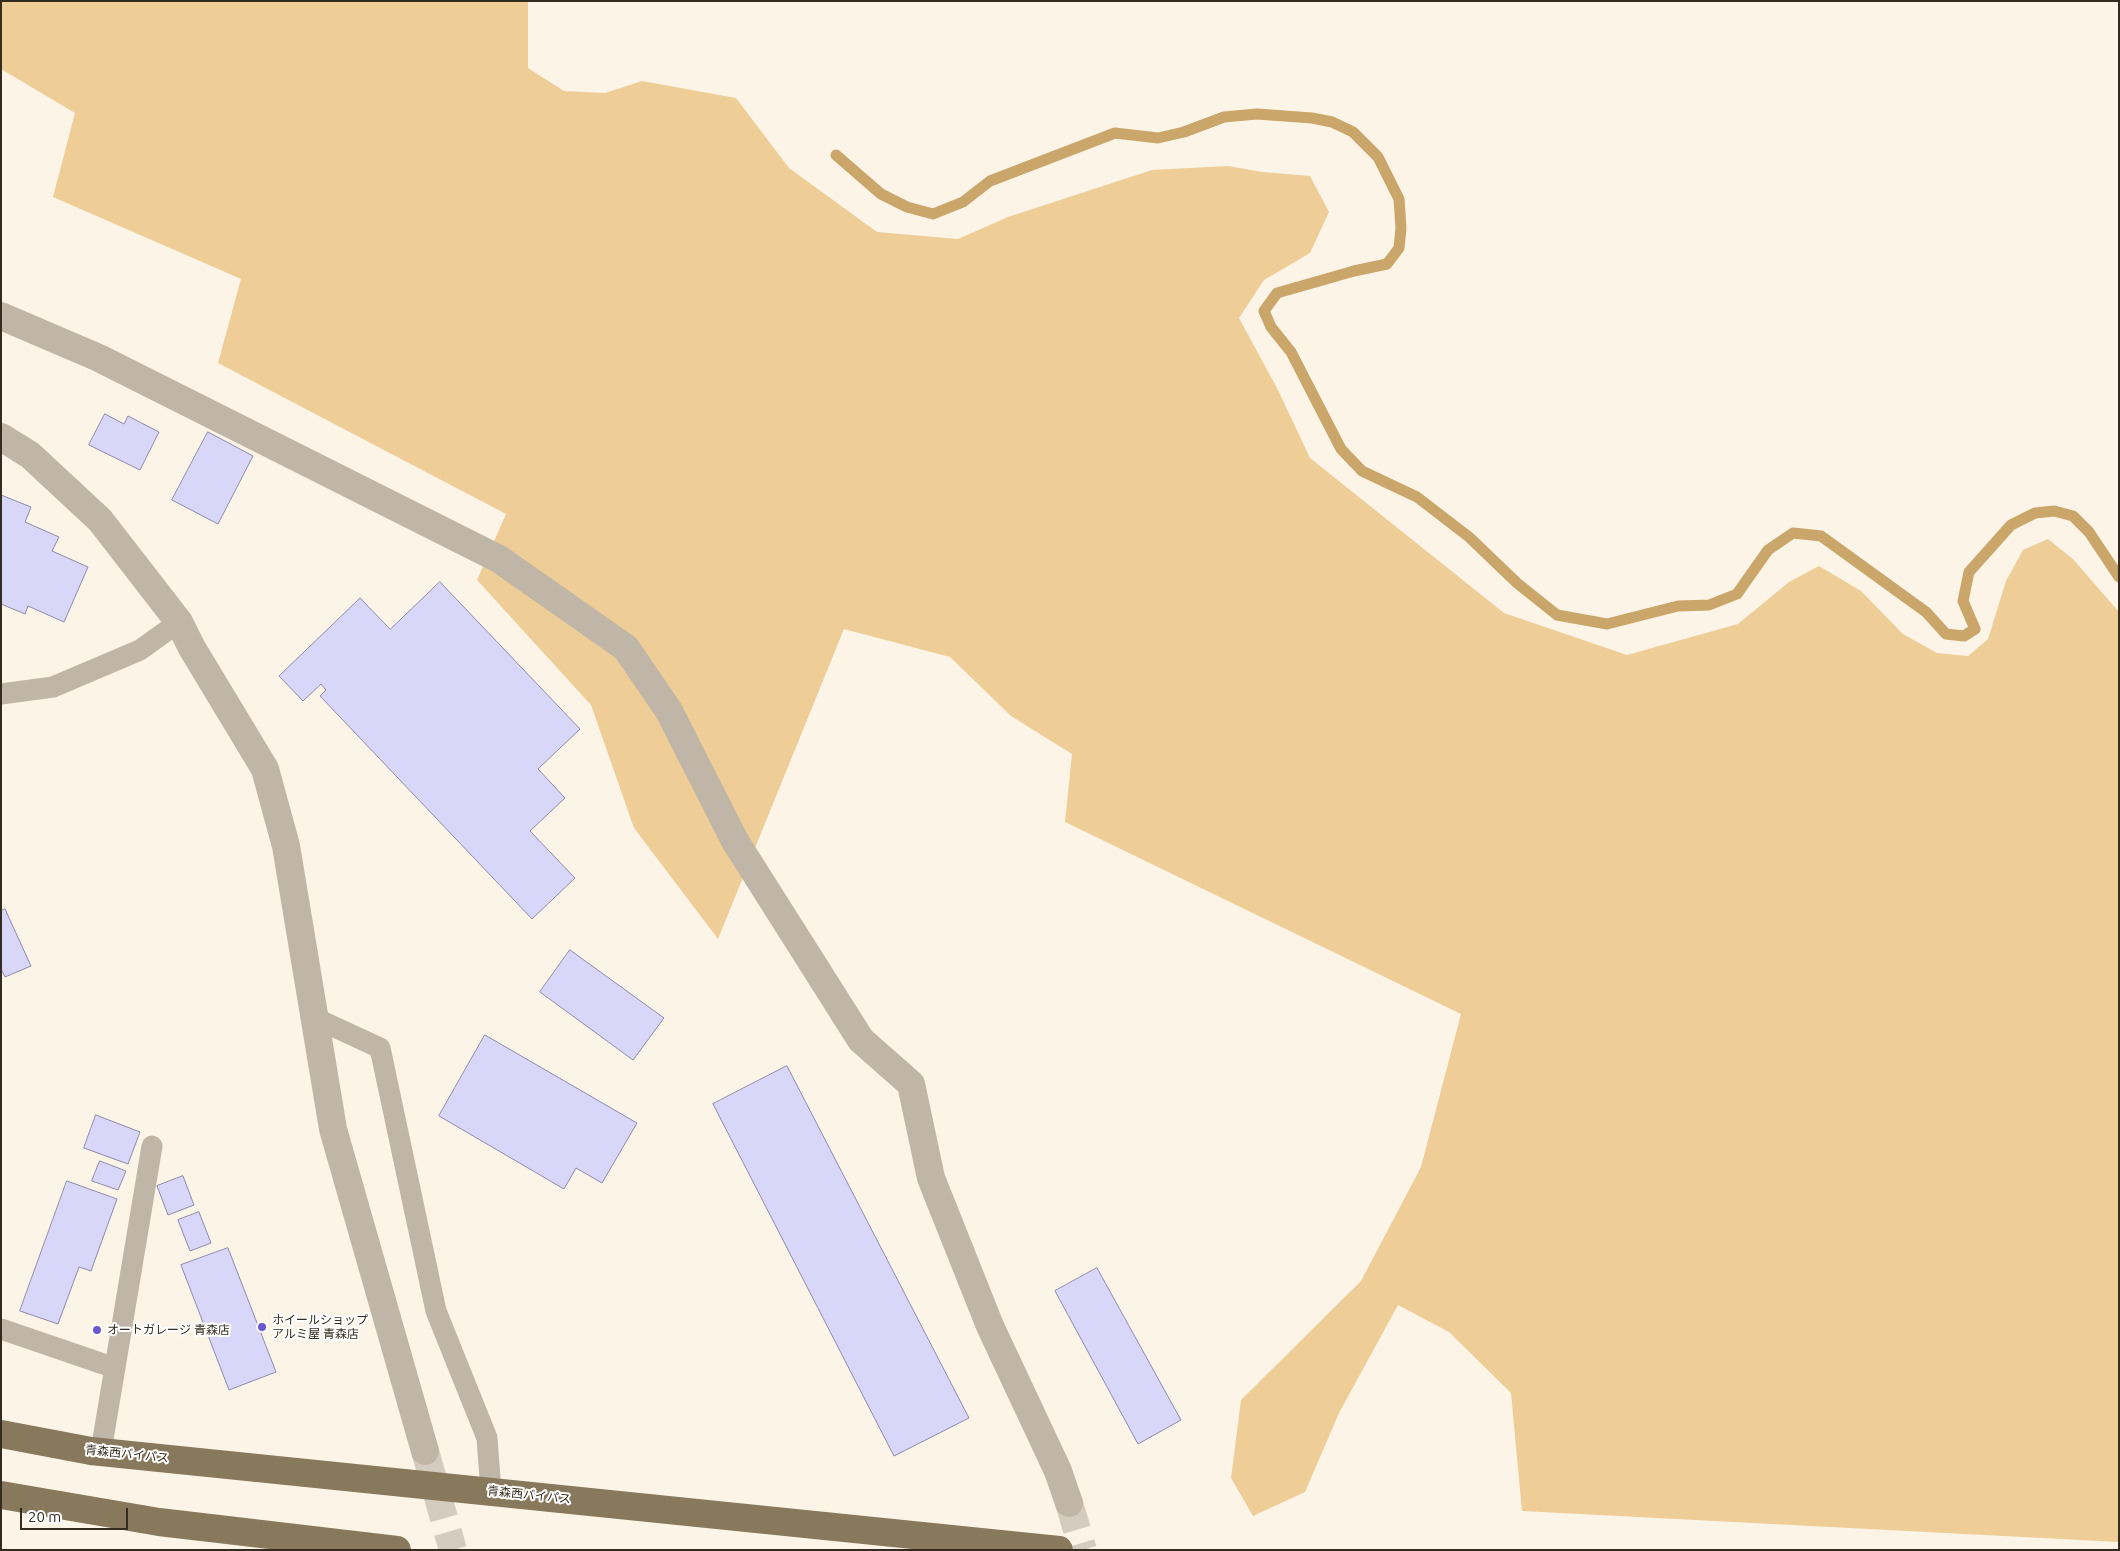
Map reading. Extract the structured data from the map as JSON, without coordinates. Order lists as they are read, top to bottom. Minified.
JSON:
{"streets":{"highway":["青森西バイパス"]},"places":["ホイールショップ アルミ屋 青森店","オートガレージ 青森店"],"scale_bar":"20 m"}
